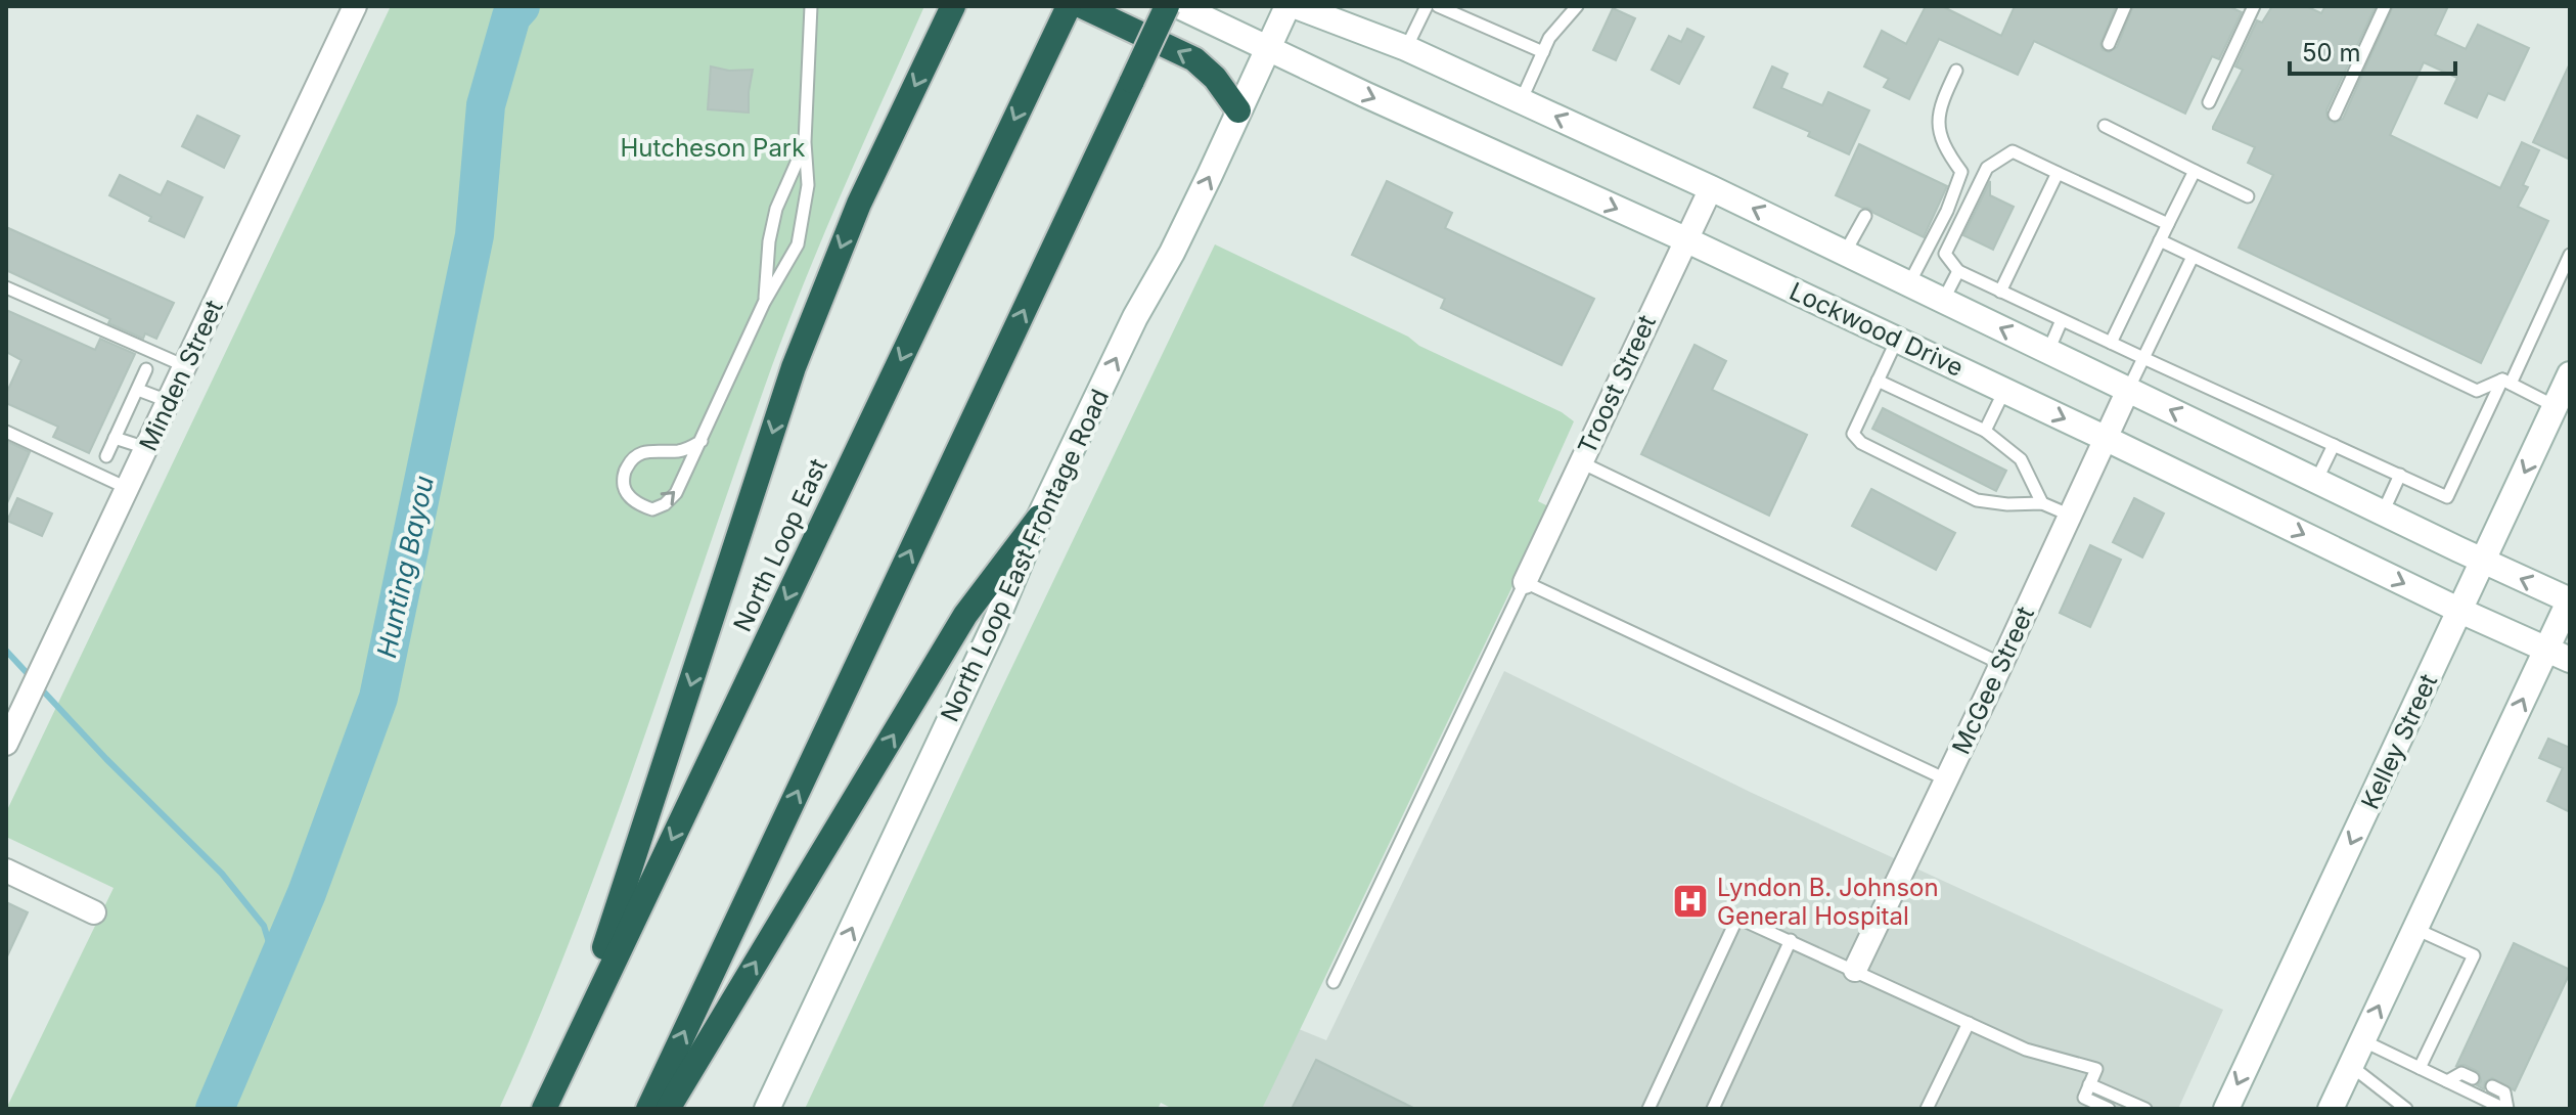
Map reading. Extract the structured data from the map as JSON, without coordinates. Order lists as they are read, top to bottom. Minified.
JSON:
{"streets":{"highway":["North Loop East"],"main road":["Lockwood Drive","North Loop East Frontage Road","Kelley Street"],"street":["Minden Street","Troost Street","McGee Street"]},"crossings":[["Lockwood Drive","Troost Street"],["Lockwood Drive","North Loop East Frontage Road"],["Lockwood Drive","McGee Street"],["Lockwood Drive","Kelley Street"]],"one_way":["North Loop East Frontage Road"],"water":["Hunting Bayou"],"parks":["Hutcheson Park"],"places":{"hospital":["Lyndon B. Johnson General Hospital"]},"scale_bar":"50 m"}
